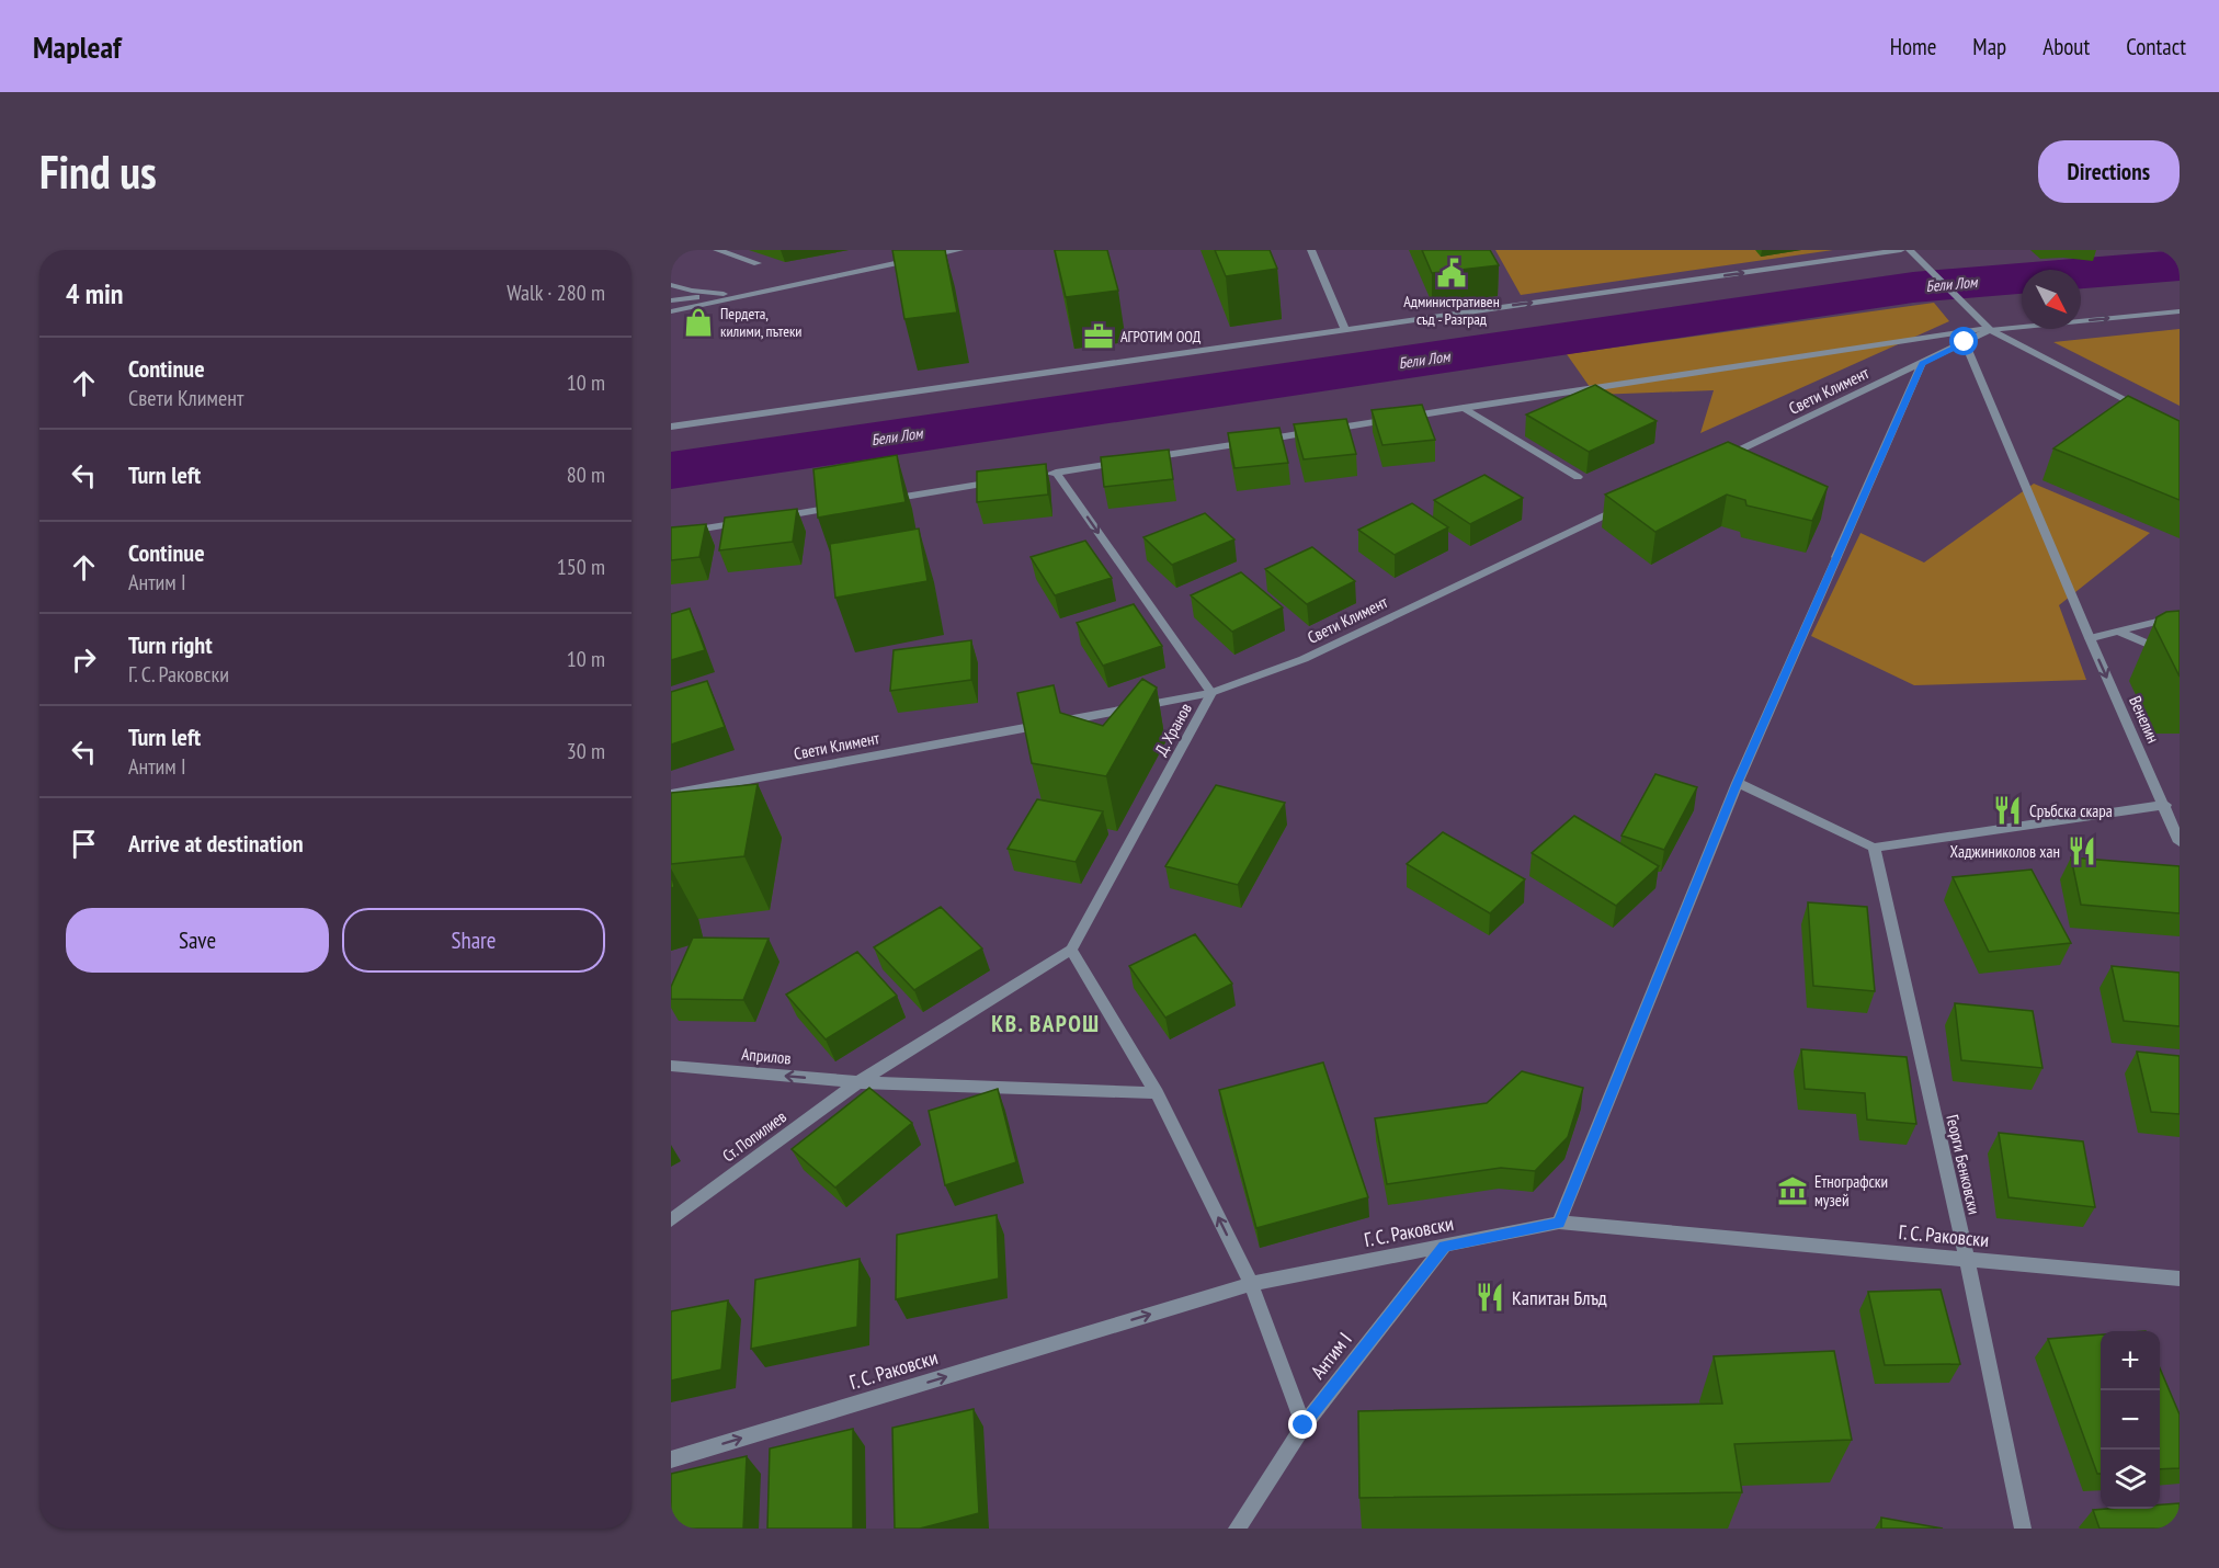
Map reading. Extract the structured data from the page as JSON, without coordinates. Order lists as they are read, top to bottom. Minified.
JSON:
{"streets":{"street":["Свети Климент","Венелин","Д. Хранов","Априлов","Ст. Попилиев","Георги Бенковски","Г. С. Раковски","Антим I"]},"crossings":[["Свети Климент","Венелин"],["Свети Климент","Д. Хранов"],["Д. Хранов","Ст. Попилиев"],["Априлов","Ст. Попилиев"],["Георги Бенковски","Г. С. Раковски"],["Г. С. Раковски","Антим I"]],"one_way":["Д. Хранов","Априлов","Г. С. Раковски"],"districts":["КВ. ВАРОШ"],"water":["Бели Лом"],"places":{"public building":["Административен съд - Разград"],"shop":["Пердета, килими, пътеки"],"office":["АГРОТИМ ООД"],"restaurant":["Сръбска скара","Хаджиниколов хан","Капитан Блъд"],"museum":["Етнографски музей"]},"north":"bottom right","page":{"header":"Mapleaf","nav":["Home","Map","About","Contact"],"buttons":["Directions",["Save","Share"]],"title":"Find us","heading":["4 min","Walk · 280 m"],"list":[["Continue","Свети Климент","10 m"],["Turn left","80 m"],["Continue","Антим I","150 m"],["Turn right","Г. С. Раковски","10 m"],["Turn left","Антим I","30 m"],"Arrive at destination"],"map_buttons":["+","−"]}}
